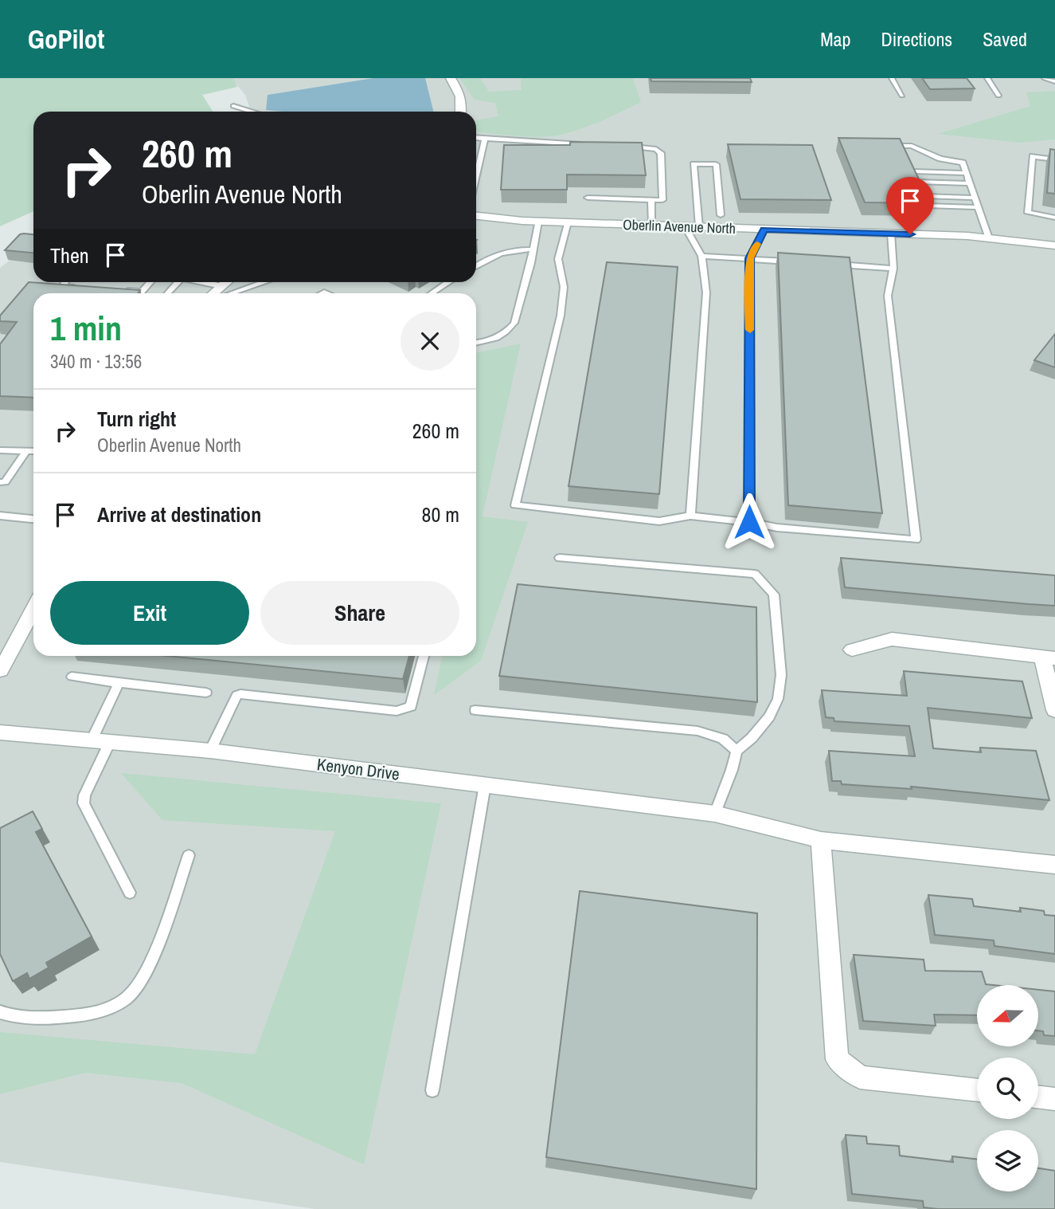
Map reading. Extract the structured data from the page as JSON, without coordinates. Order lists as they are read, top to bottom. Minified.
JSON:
{"streets":{"street":["Oberlin Avenue North","Kenyon Drive"]},"north":"left","page":{"header":"GoPilot","nav":["Map","Directions","Saved"],"turn":["260 m","Oberlin Avenue North"],"then":"Then","heading":["1 min","340 m · 13:56"],"list":[{"name":"Turn right","note":"Oberlin Avenue North","value":"260 m"},{"name":"Arrive at destination","value":"80 m"}],"buttons":["Exit","Share"]}}
